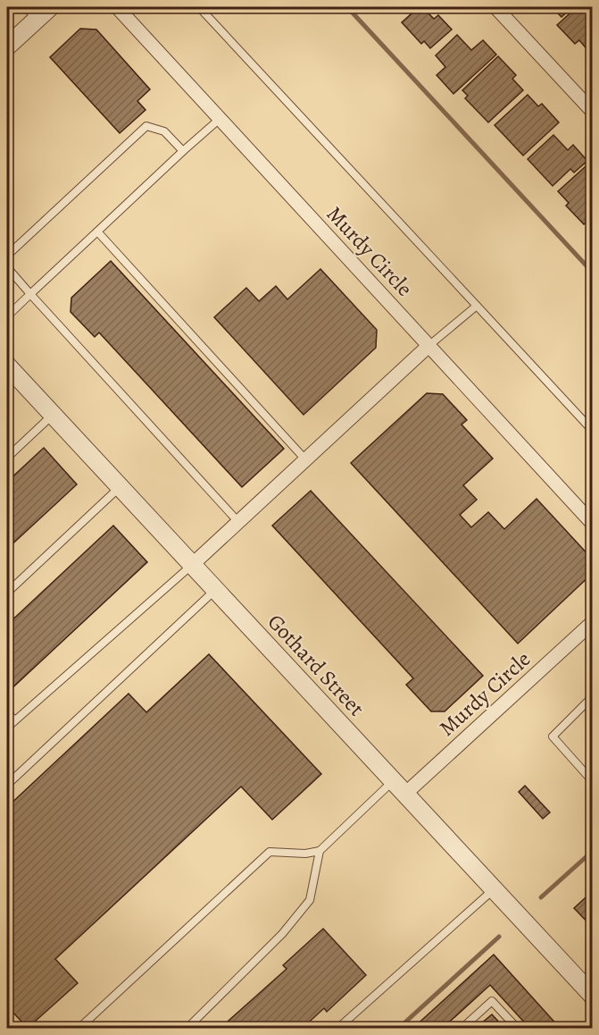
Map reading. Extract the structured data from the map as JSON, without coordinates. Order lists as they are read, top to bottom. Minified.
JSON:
{"streets":{"street":["Murdy Circle","Gothard Street"]},"crossings":[["Murdy Circle","Gothard Street"]]}
